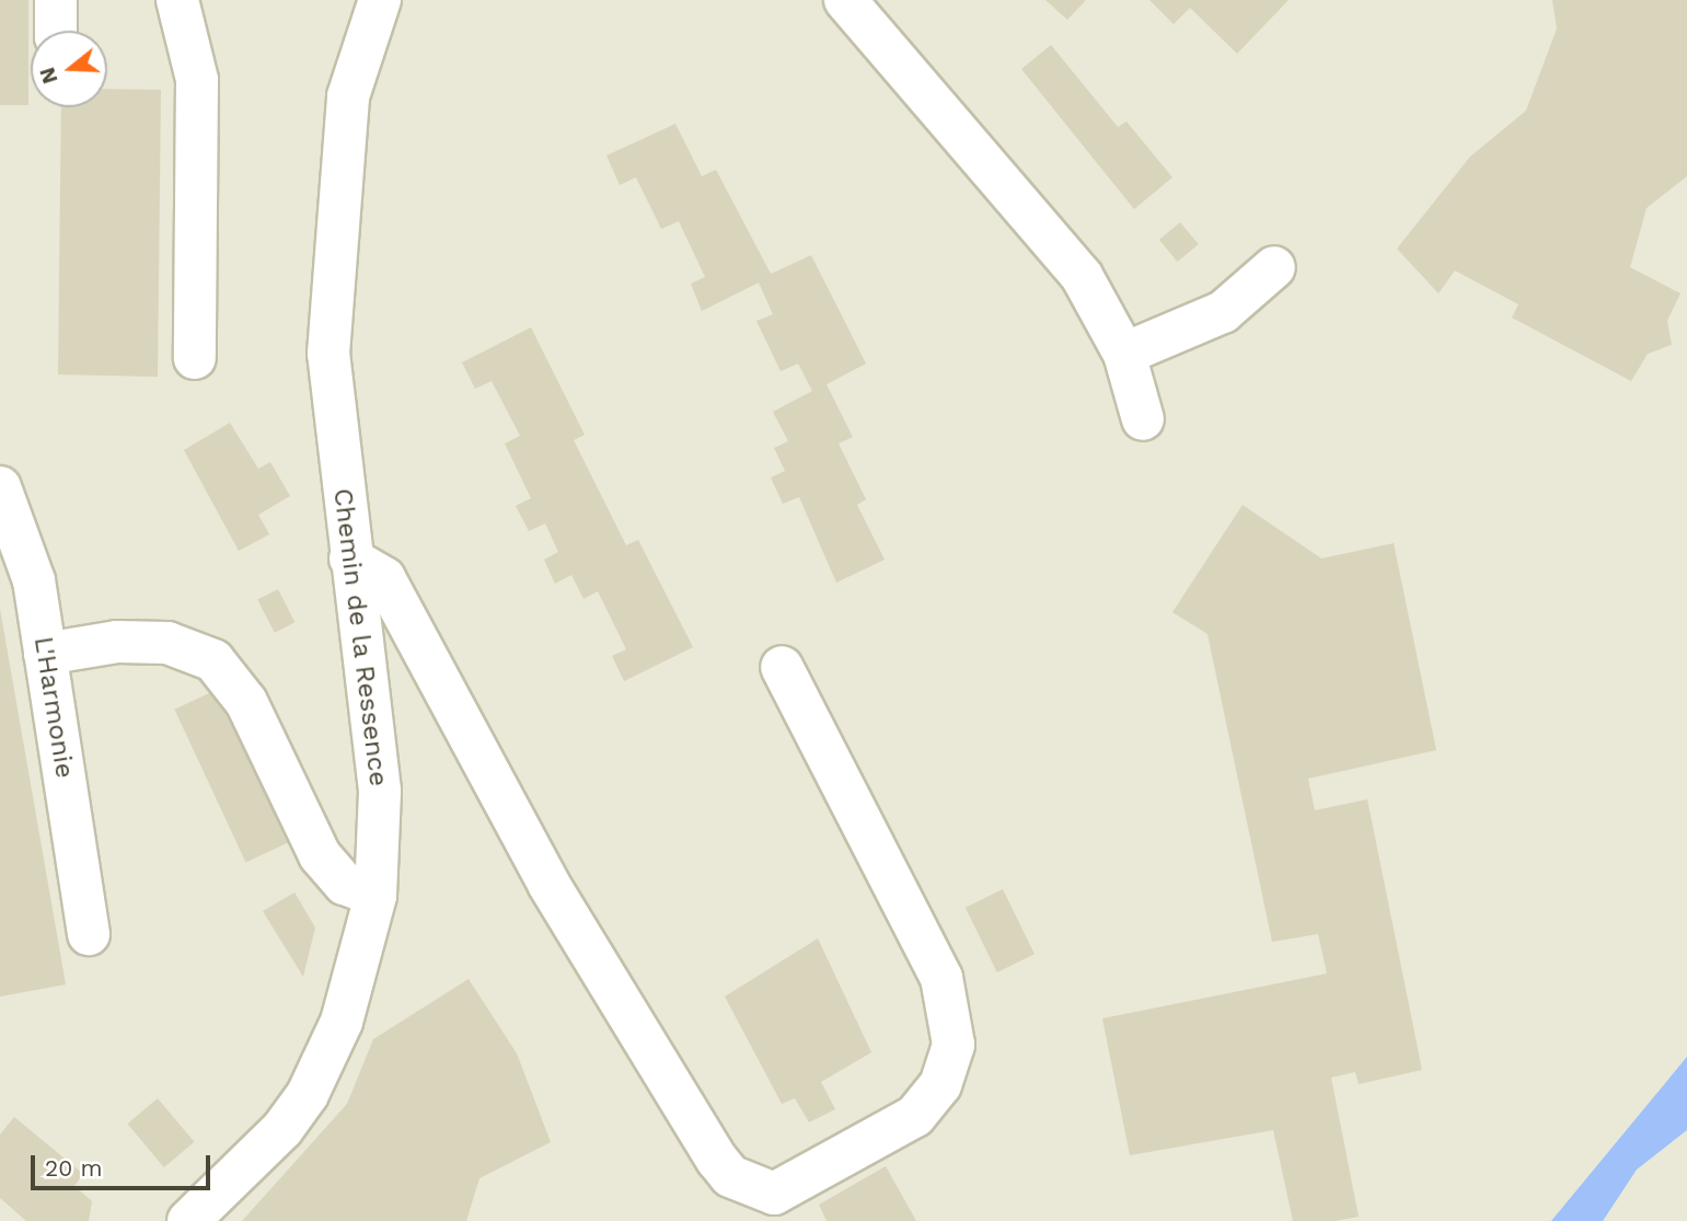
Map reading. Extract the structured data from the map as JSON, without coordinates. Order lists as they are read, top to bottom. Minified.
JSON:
{"streets":{"street":["Chemin de la Ressence","L'Harmonie"]},"scale_bar":"20 m","north":"left"}
